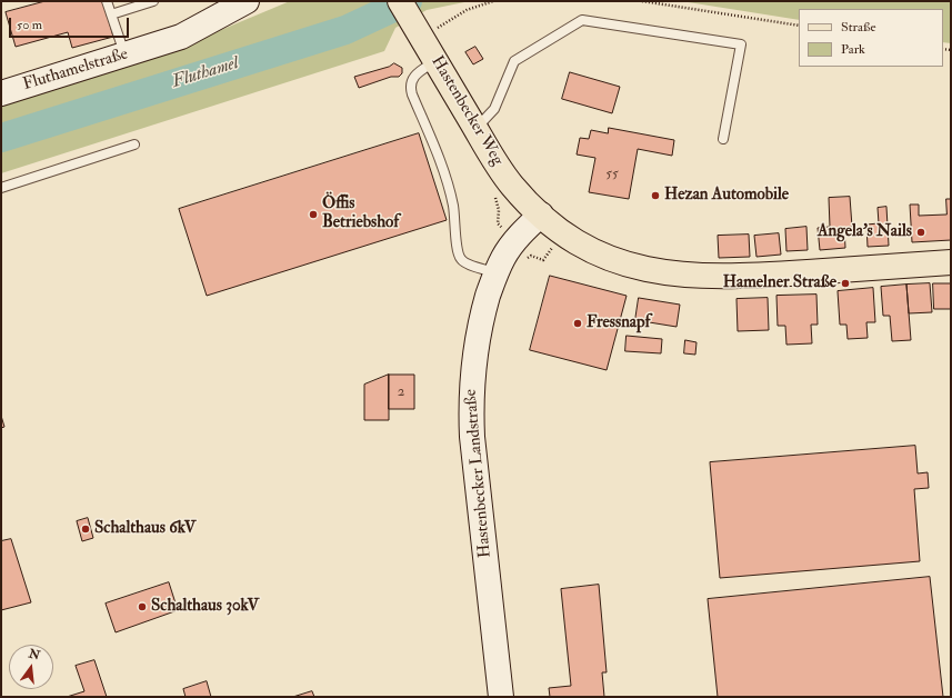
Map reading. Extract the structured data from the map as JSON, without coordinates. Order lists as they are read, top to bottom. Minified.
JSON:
{"streets":{"main road":["Fluthamelstraße","Hastenbecker Weg","Hastenbecker Landstraße"]},"crossings":[["Hastenbecker Weg","Hastenbecker Landstraße"]],"water":["Fluthamel"],"places":["Hezan Automobile","Öffis Betriebshof","Angela's Nails","Hamelner Straße","Fressnapf","Schalthaus 6kV","Schalthaus 30kV"],"house_numbers":["55","2"],"legend":["Straße","Park"],"scale_bar":"50 m","north":"top"}
